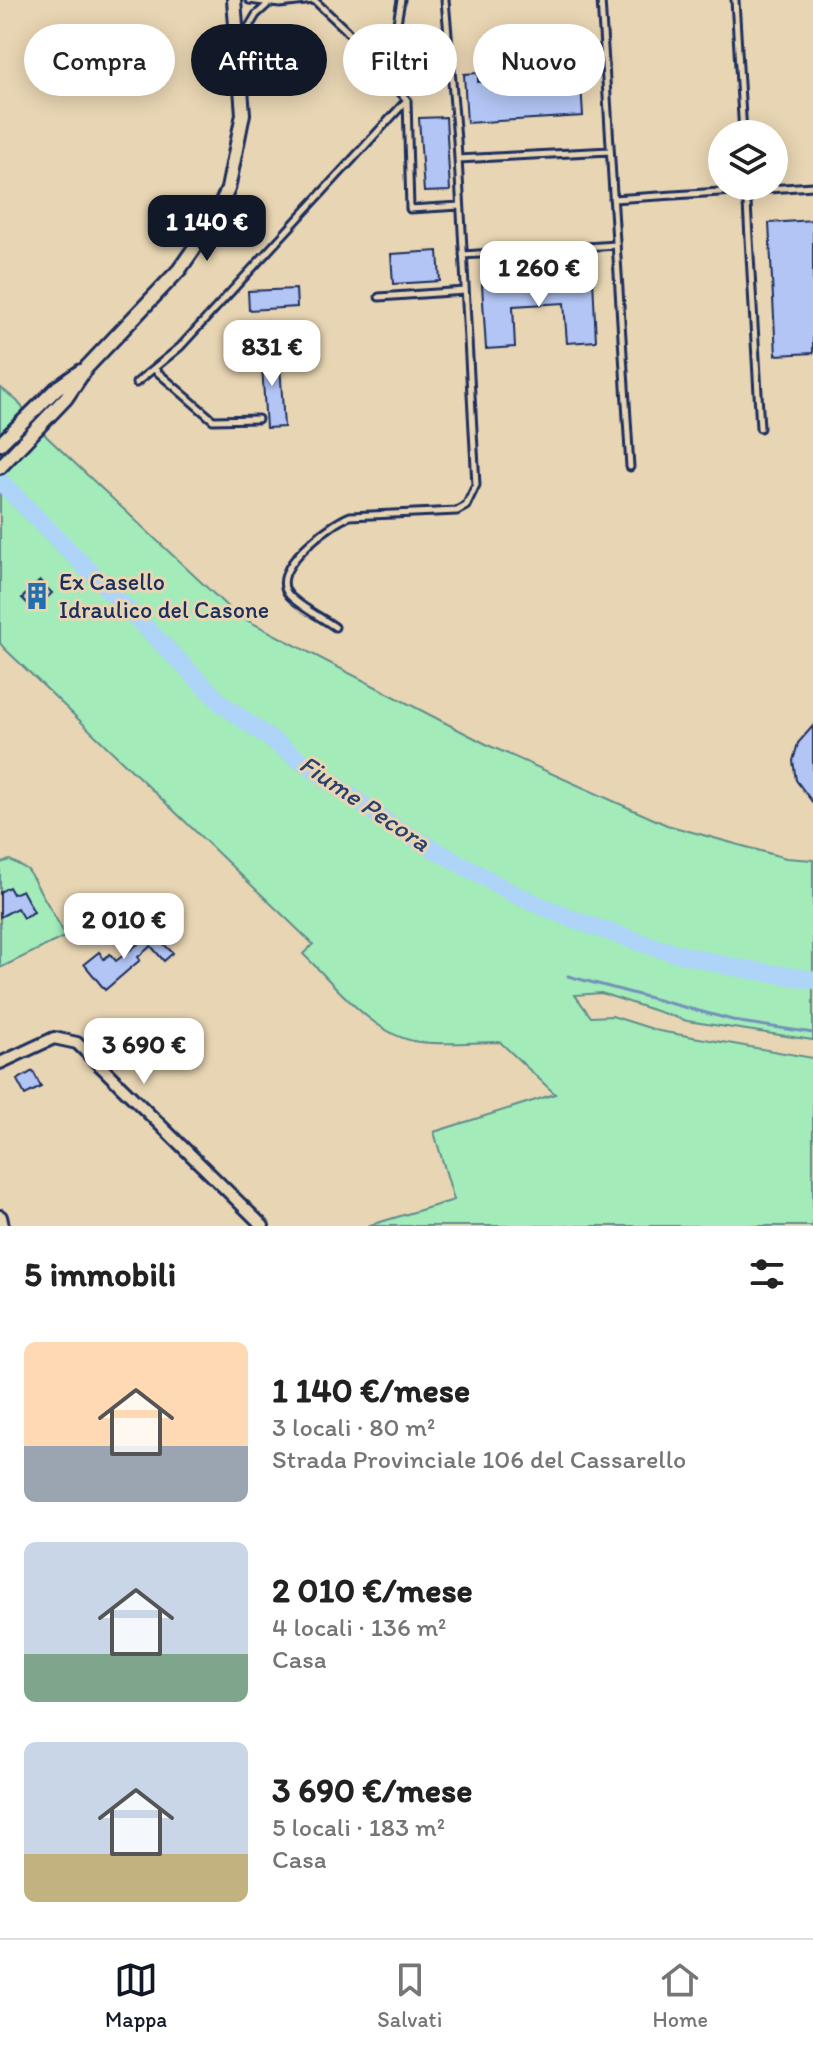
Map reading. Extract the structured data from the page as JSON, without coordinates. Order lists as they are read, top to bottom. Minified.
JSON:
{"water":["Fiume Pecora"],"places":{"building":["Ex Casello Idraulico del Casone"]},"page":{"chip":["Compra","Affitta","Filtri","Nuovo"],"price":["1 140 €","1 260 €","831 €","2 010 €","3 690 €"],"heading":"5 immobili","list":[{"name":"1 140 €/mese","note":"3 locali · 80 m² · Strada Provinciale 106 del Cassarello"},{"name":"2 010 €/mese","note":"4 locali · 136 m² · Casa"},{"name":"3 690 €/mese","note":"5 locali · 183 m² · Casa"}],"tabs":["Mappa","Salvati","Home"]}}
